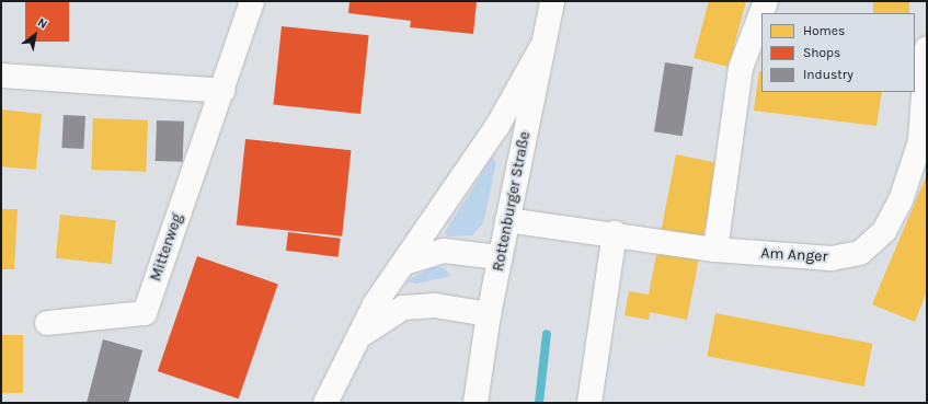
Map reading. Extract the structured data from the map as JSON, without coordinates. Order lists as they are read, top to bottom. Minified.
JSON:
{"streets":{"main road":["Rottenburger Straße","Mitterweg","Am Anger"]},"crossings":[["Rottenburger Straße","Am Anger"]],"legend":["Homes","Shops","Industry"],"north":"top right"}
